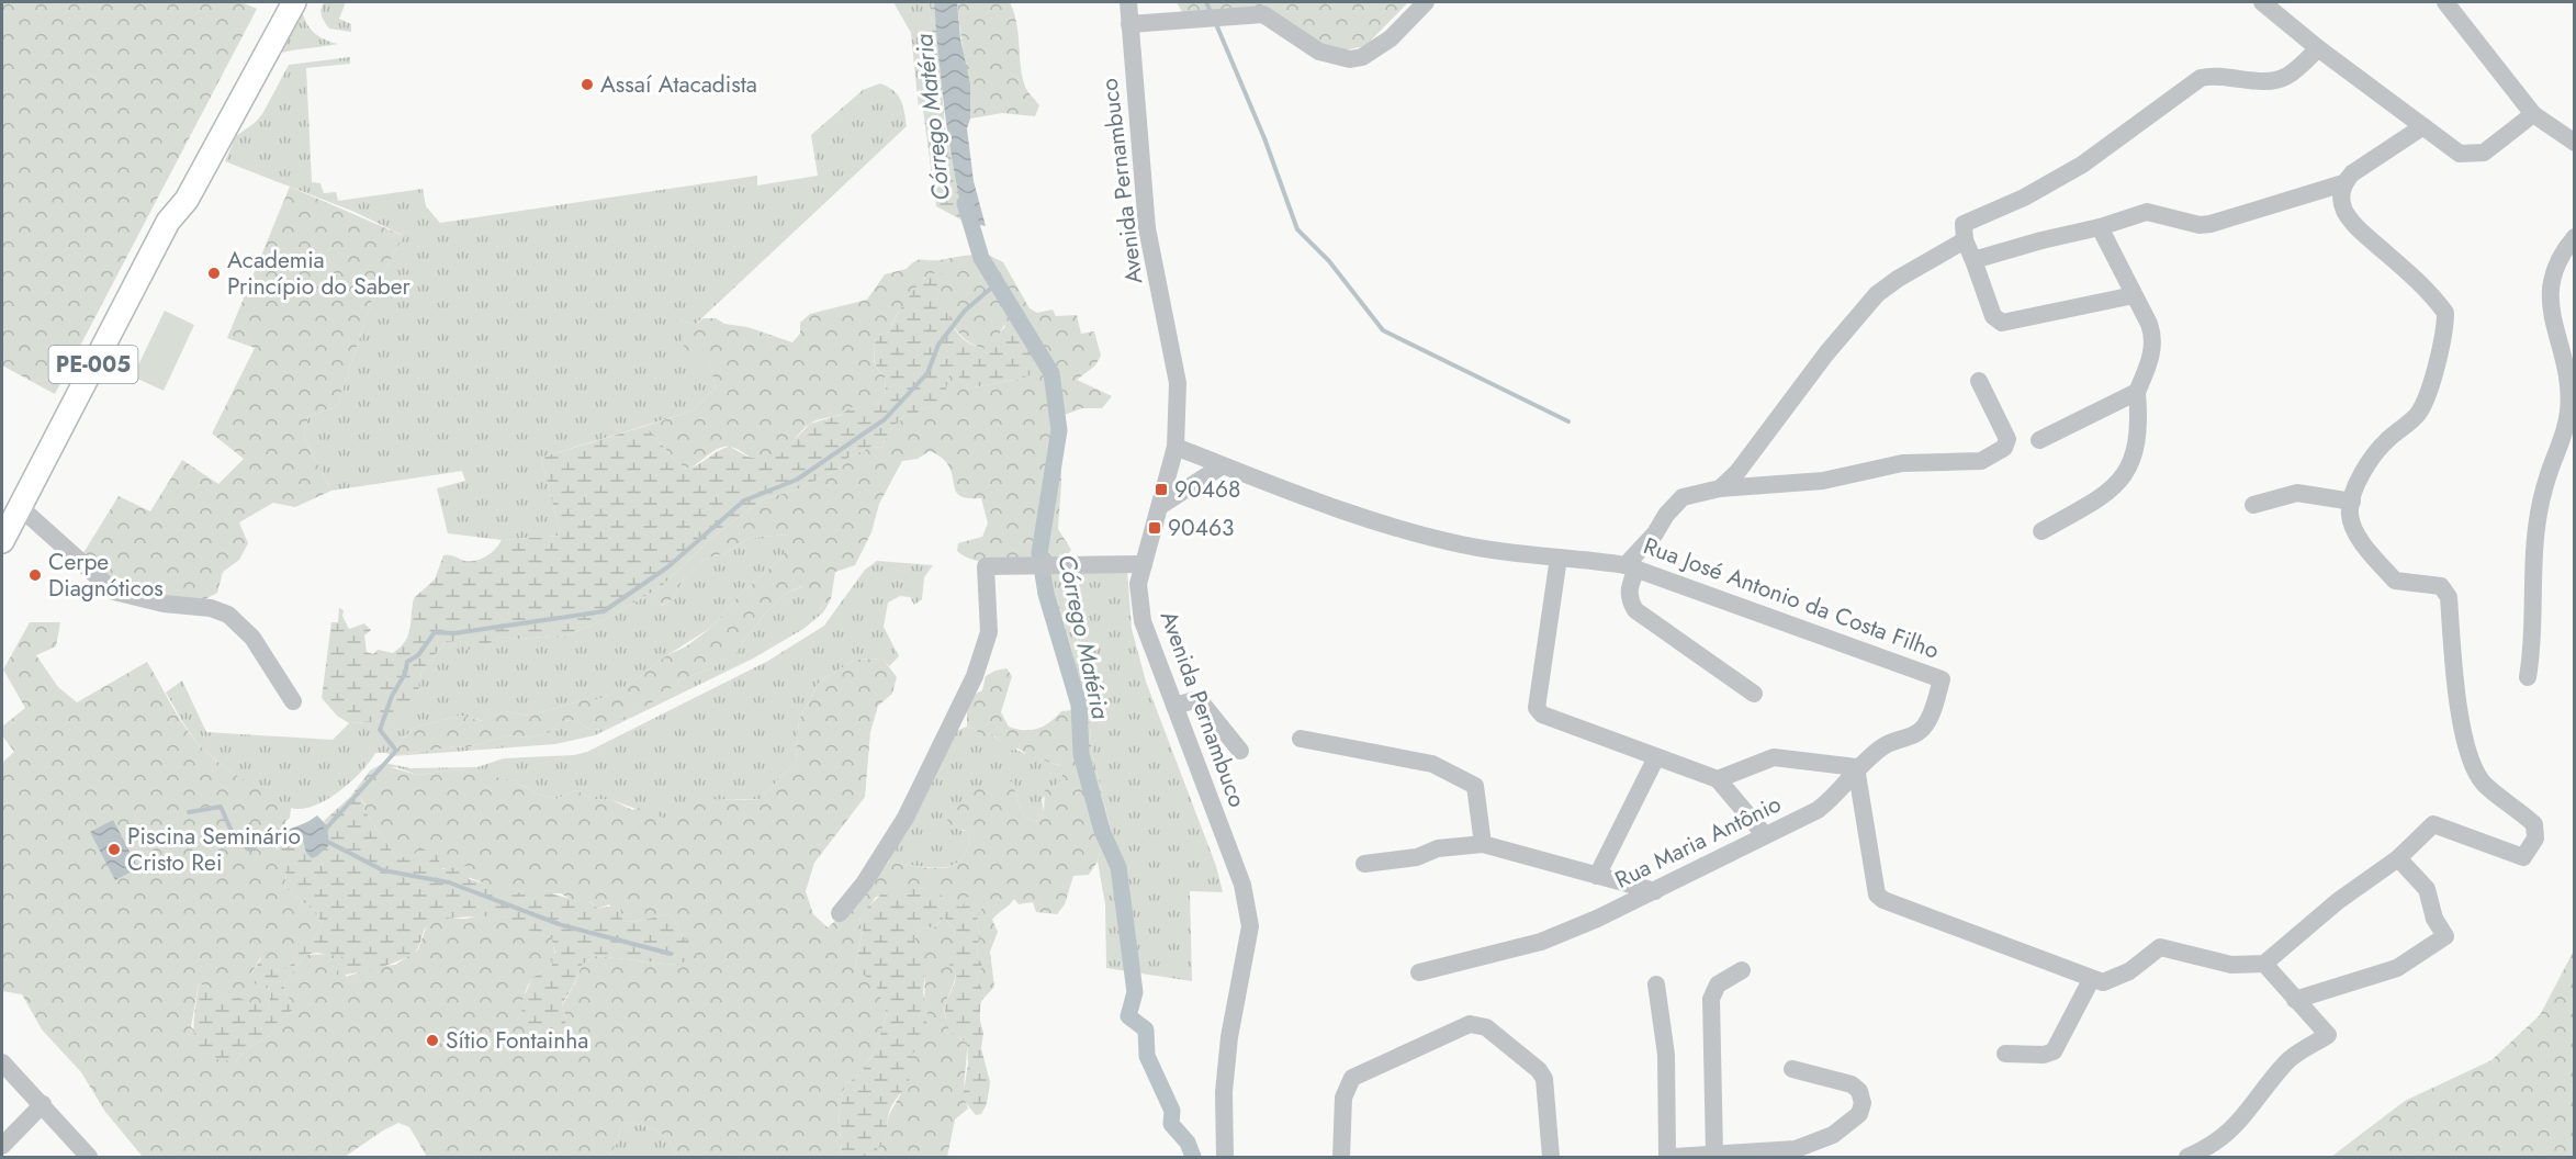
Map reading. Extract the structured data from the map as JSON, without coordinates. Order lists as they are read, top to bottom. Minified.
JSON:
{"streets":{"main road":["PE-005"],"street":["Avenida Pernambuco","Rua José Antonio da Costa Filho","Rua Maria Antônio"]},"crossings":[["Avenida Pernambuco","Rua José Antonio da Costa Filho"],["Rua José Antonio da Costa Filho","Rua Maria Antônio"]],"water":["Córrego Matéria"],"places":{"other":["Assaí Atacadista","Academia Princípio do Saber","Cerpe Diagnóticos","Piscina Seminário Cristo Rei","Sítio Fontainha"],"transit":["90468","90463"]}}
